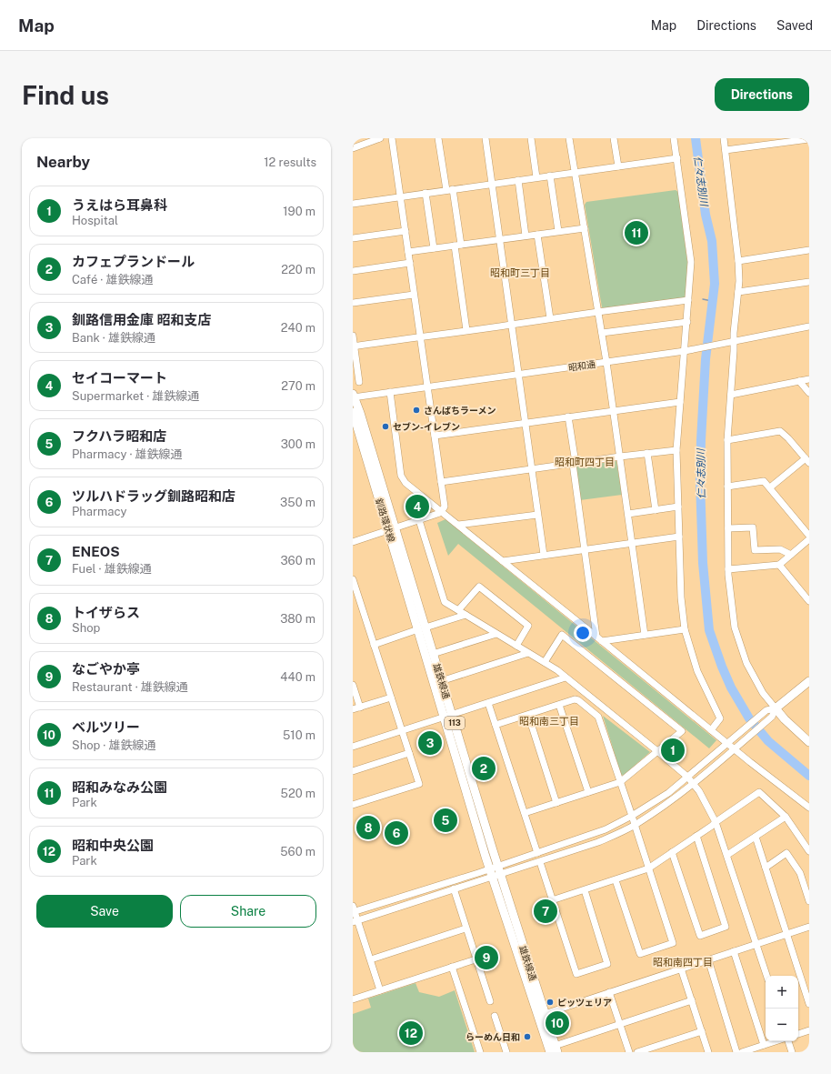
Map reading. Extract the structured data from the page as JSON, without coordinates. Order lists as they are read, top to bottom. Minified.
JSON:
{"streets":{"main road":["釧路環状線","雄鉄線通","113"],"street":["昭和通"]},"crossings":[["昭和通","雄鉄線通"],["釧路環状線","雄鉄線通"]],"districts":["昭和町三丁目","昭和町四丁目","昭和南三丁目","昭和南四丁目"],"water":["仁々志別川"],"places":["さんぱちラーメン","セブン-イレブン","ピッツェリア","らーめん日和"],"page":{"header":"Map","nav":["Map","Directions","Saved"],"buttons":["Directions",["Save","Share"]],"title":"Find us","heading":["Nearby","12 results"],"list":[{"mark":"1","name":"うえはら耳鼻科","note":"Hospital","value":"190 m"},{"mark":"2","name":"カフェプランドール","note":"Café · 雄鉄線通","value":"220 m"},{"mark":"3","name":"釧路信用金庫 昭和支店","note":"Bank · 雄鉄線通","value":"240 m"},{"mark":"4","name":"セイコーマート","note":"Supermarket · 雄鉄線通","value":"270 m"},{"mark":"5","name":"フクハラ昭和店","note":"Pharmacy · 雄鉄線通","value":"300 m"},{"mark":"6","name":"ツルハドラッグ釧路昭和店","note":"Pharmacy","value":"350 m"},{"mark":"7","name":"ENEOS","note":"Fuel · 雄鉄線通","value":"360 m"},{"mark":"8","name":"トイザらス","note":"Shop","value":"380 m"},{"mark":"9","name":"なごやか亭","note":"Restaurant · 雄鉄線通","value":"440 m"},{"mark":"10","name":"ベルツリー","note":"Shop · 雄鉄線通","value":"510 m"},{"mark":"11","name":"昭和みなみ公園","note":"Park","value":"520 m"},{"mark":"12","name":"昭和中央公園","note":"Park","value":"560 m"}],"pins":["11","4","3","1","2","5","8","6","7","9","10","12"],"map_buttons":["+","−"]}}
